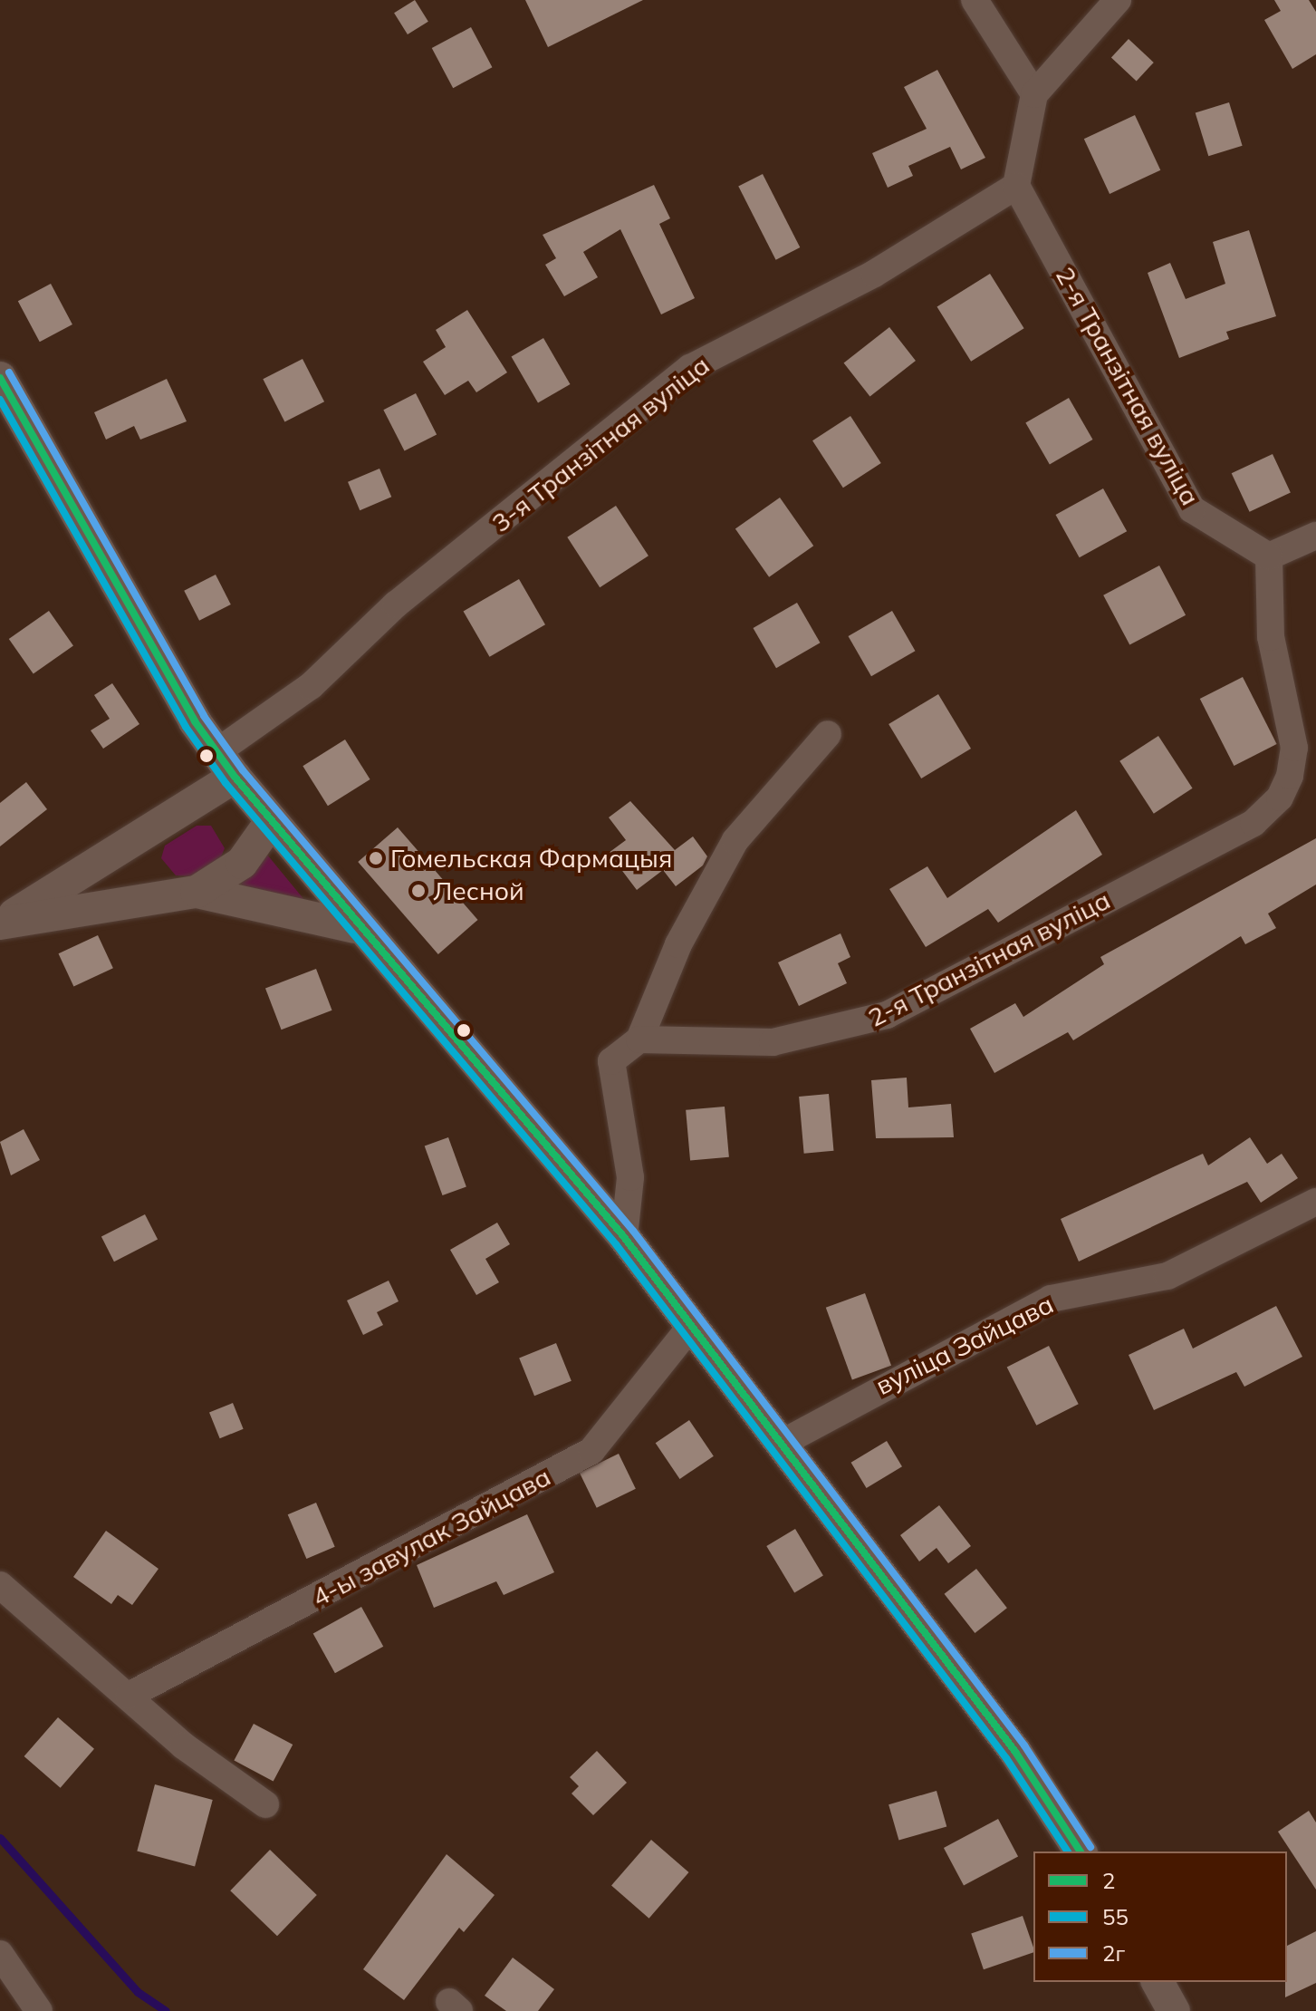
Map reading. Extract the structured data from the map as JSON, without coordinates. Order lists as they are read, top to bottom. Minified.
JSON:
{"streets":{"street":["2-я Транзітная вуліца","3-я Транзітная вуліца","вуліца Зайцава","4-ы завулак Зайцава"]},"crossings":[["2-я Транзітная вуліца","3-я Транзітная вуліца"]],"places":["Гомельская Фармацыя","Лесной"],"lines":["transit line 2г","transit line 2","transit line 55"],"legend":["2","55","2г"]}
